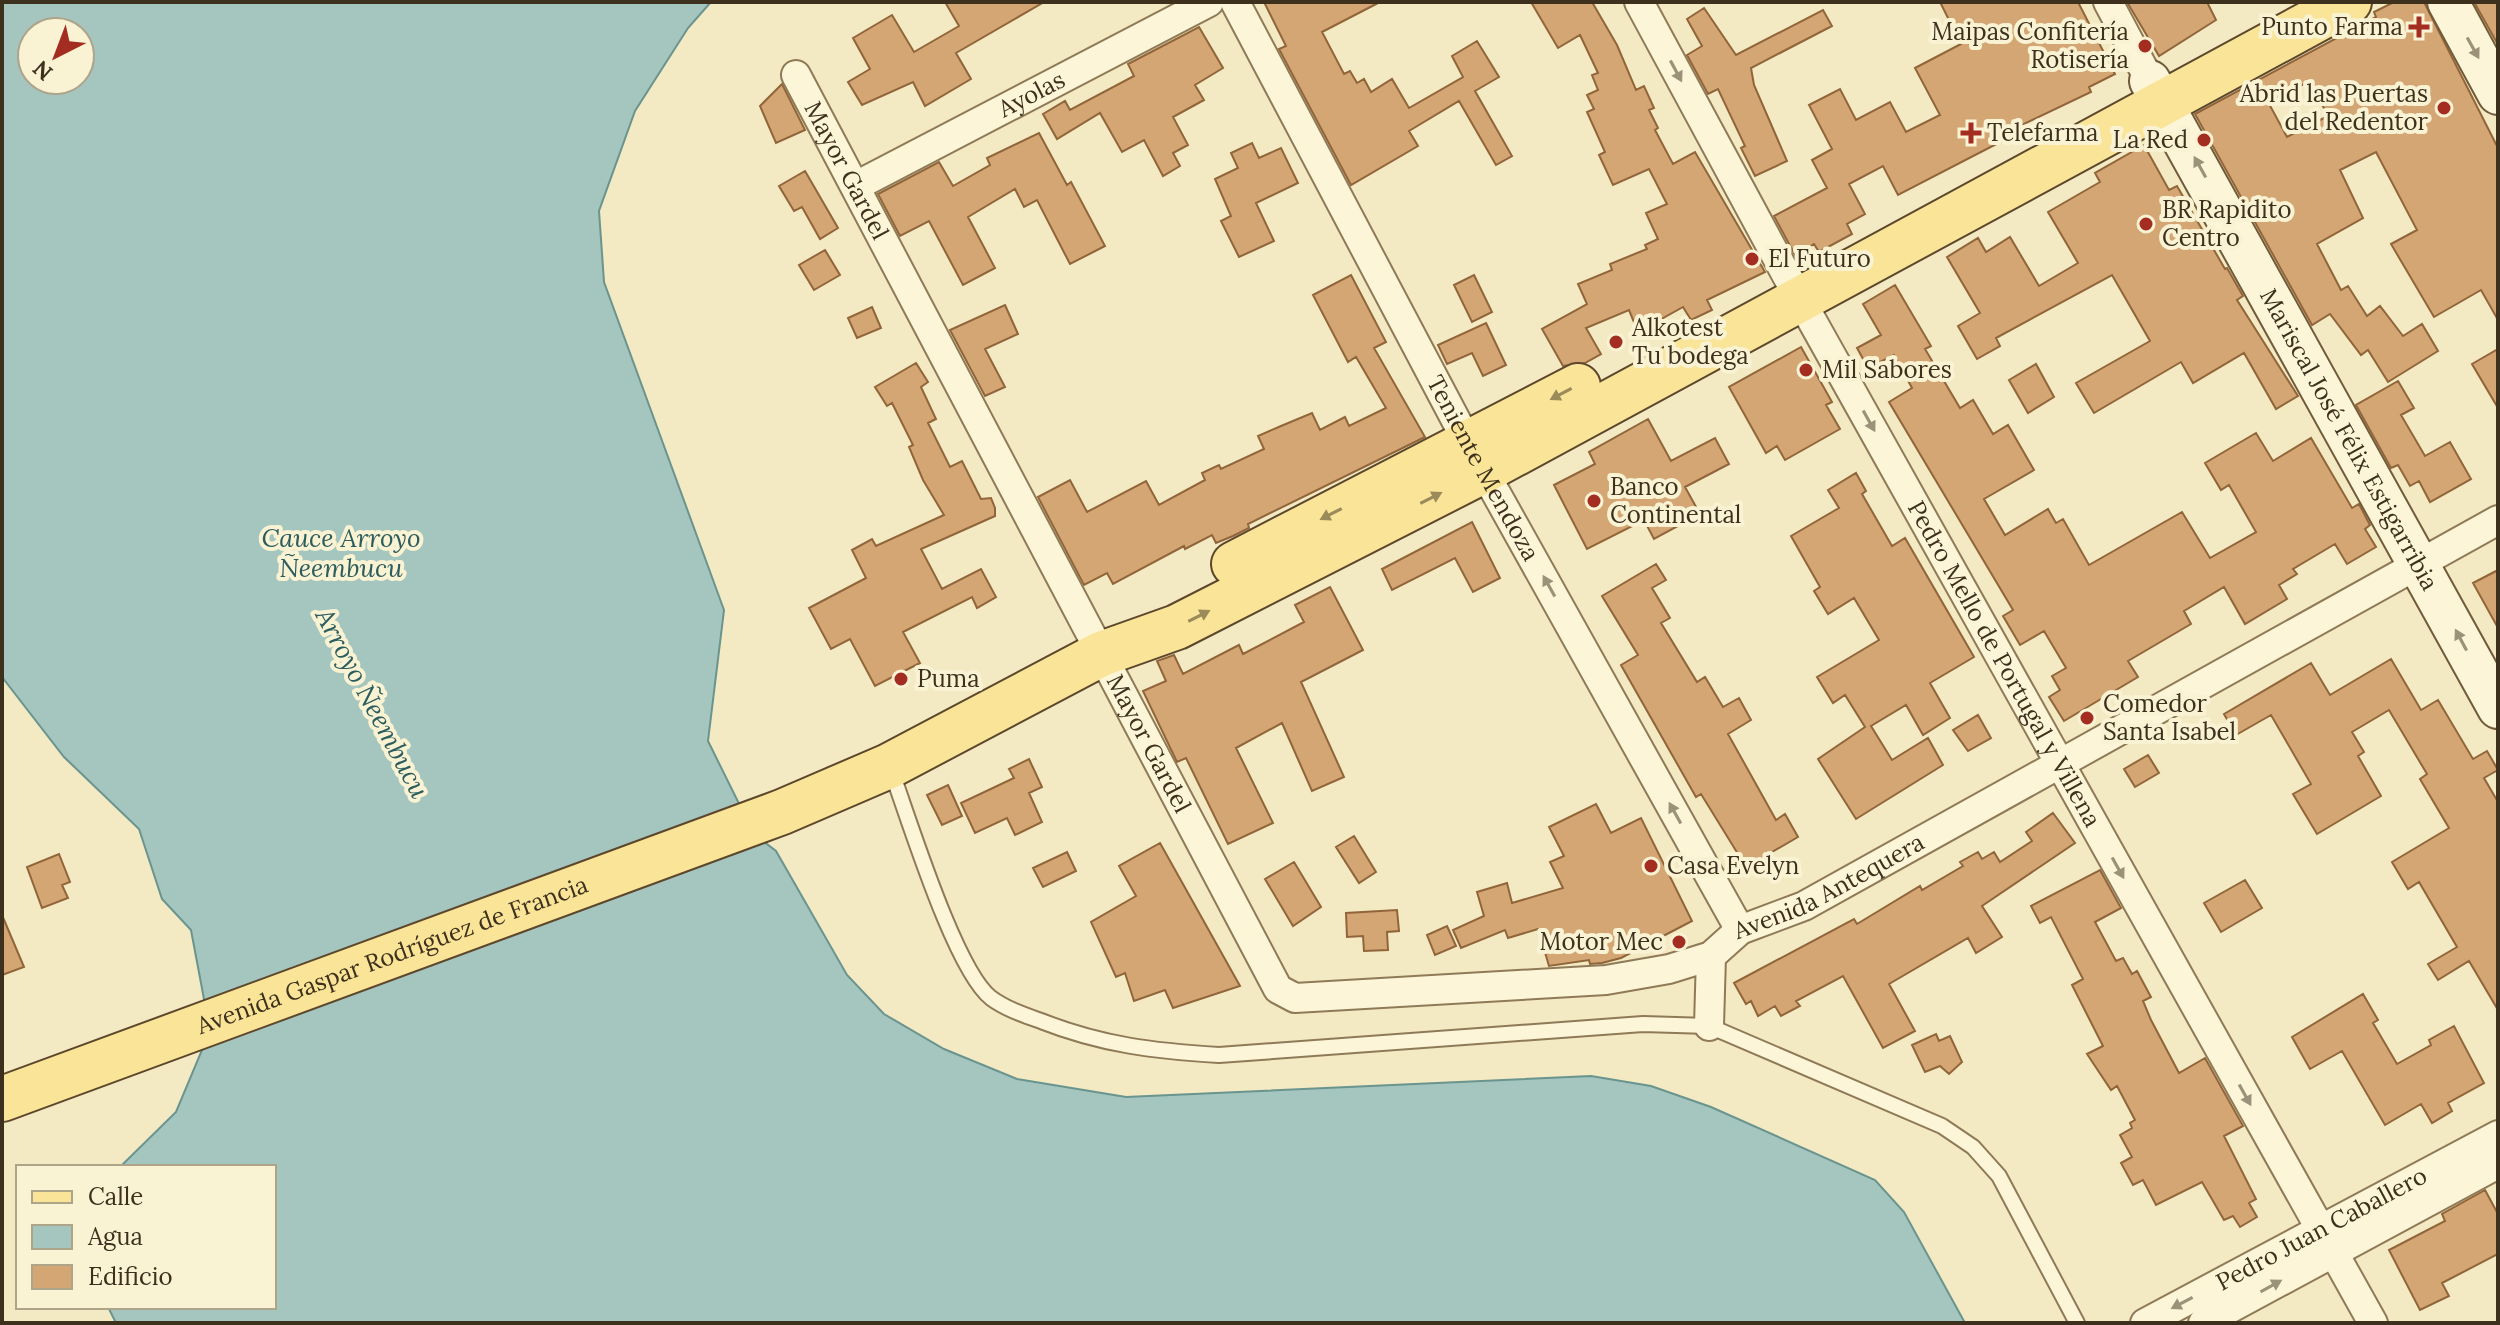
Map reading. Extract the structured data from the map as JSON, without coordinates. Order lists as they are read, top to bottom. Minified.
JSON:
{"streets":{"main road":["Mariscal José Félix Estigarribia","Avenida Gaspar Rodríguez de Francia"],"street":["Ayolas","Mayor Gardel","Teniente Mendoza","Pedro Mello de Portugal y Villena","Avenida Antequera","Pedro Juan Caballero"]},"crossings":[["Ayolas","Mayor Gardel"],["Mayor Gardel","Teniente Mendoza"],["Mayor Gardel","Avenida Antequera"],["Mayor Gardel","Avenida Gaspar Rodríguez de Francia"],["Mariscal José Félix Estigarribia","Avenida Antequera"],["Mariscal José Félix Estigarribia","Avenida Gaspar Rodríguez de Francia"],["Teniente Mendoza","Avenida Antequera"],["Teniente Mendoza","Avenida Gaspar Rodríguez de Francia"],["Pedro Mello de Portugal y Villena","Avenida Antequera"],["Pedro Mello de Portugal y Villena","Avenida Gaspar Rodríguez de Francia"],["Pedro Mello de Portugal y Villena","Pedro Juan Caballero"]],"one_way":["Mariscal José Félix Estigarribia","Teniente Mendoza","Pedro Mello de Portugal y Villena"],"water":["Cauce Arroyo Ñeembucu","Arroyo Ñeembucu"],"places":{"health":["Punto Farma","Telefarma"],"other":["Maipas Confitería Rotisería","Abrid las Puertas del Redentor","La Red","BR Rapidito Centro","El Futuro","Alkotest Tu bodega","Mil Sabores","Banco Continental","Puma","Comedor Santa Isabel","Casa Evelyn","Motor Mec"]},"legend":["Calle","Agua","Edificio"],"north":"bottom left"}
